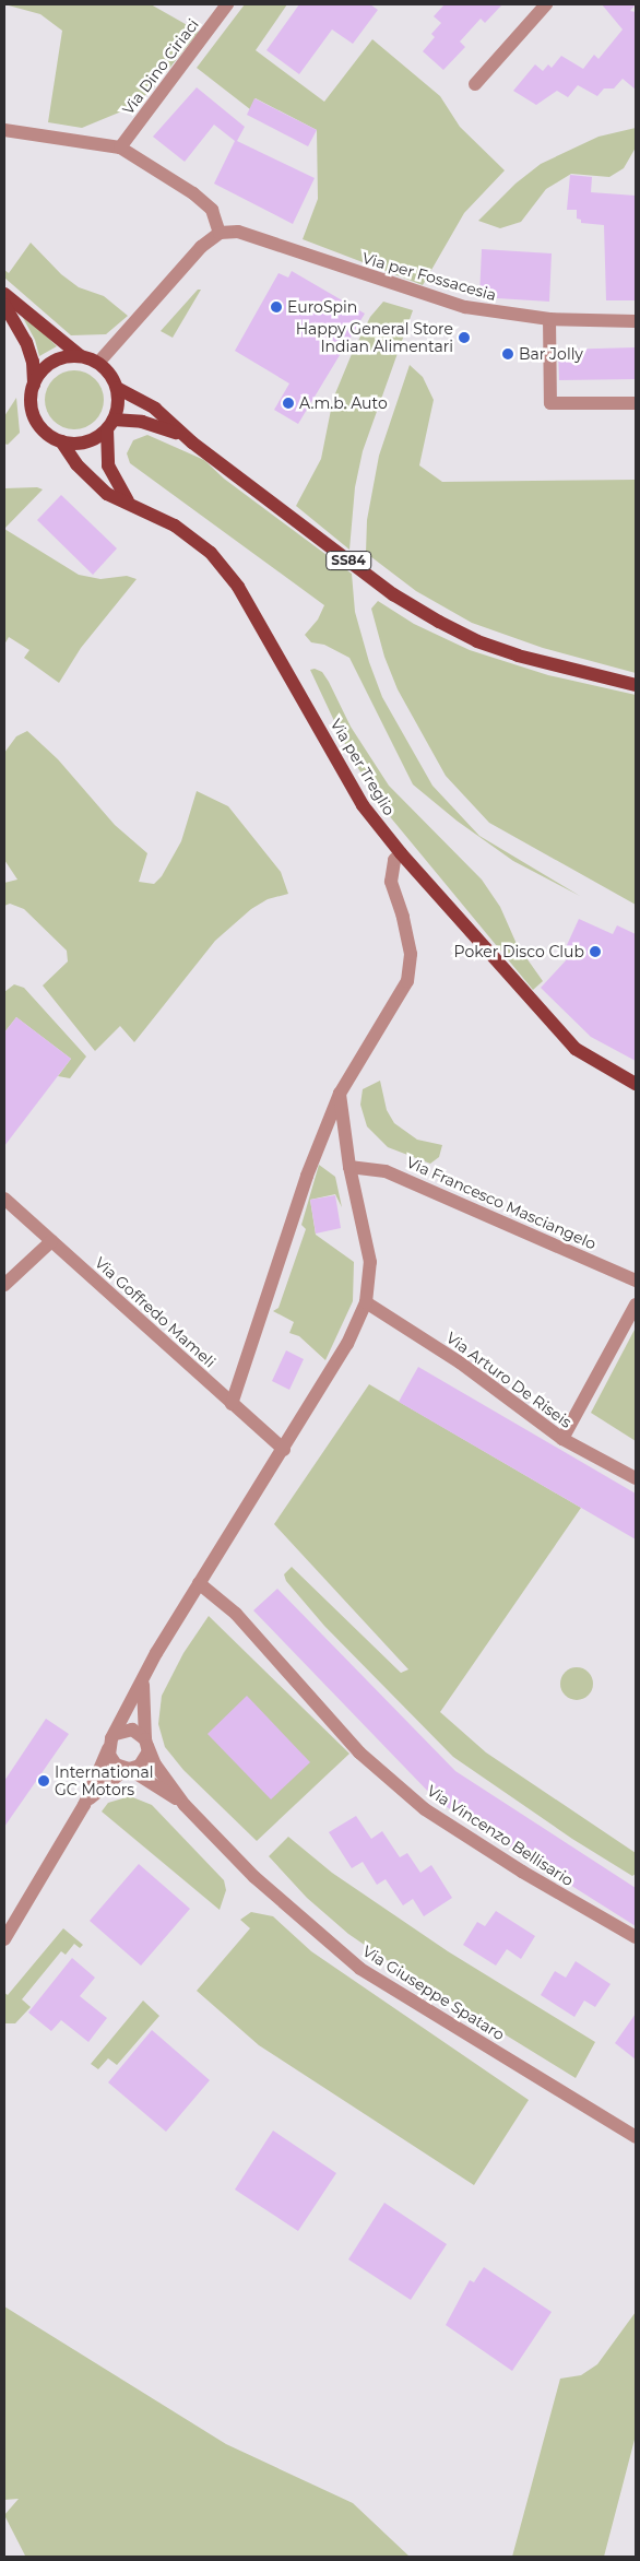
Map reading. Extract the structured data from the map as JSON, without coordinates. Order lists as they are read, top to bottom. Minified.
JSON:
{"streets":{"main road":["SS84","Via per Treglio"],"street":["Via Dino Ciriaci","Via per Fossacesia","Via Francesco Masciangelo","Via Goffredo Mameli","Via Arturo De Riseis","Via Vincenzo Bellisario","Via Giuseppe Spataro"]},"crossings":[["SS84","Via per Treglio"]],"places":["EuroSpin","Happy General Store Indian Alimentari","Bar Jolly","A.m.b. Auto","Poker Disco Club","International GC Motors"]}
